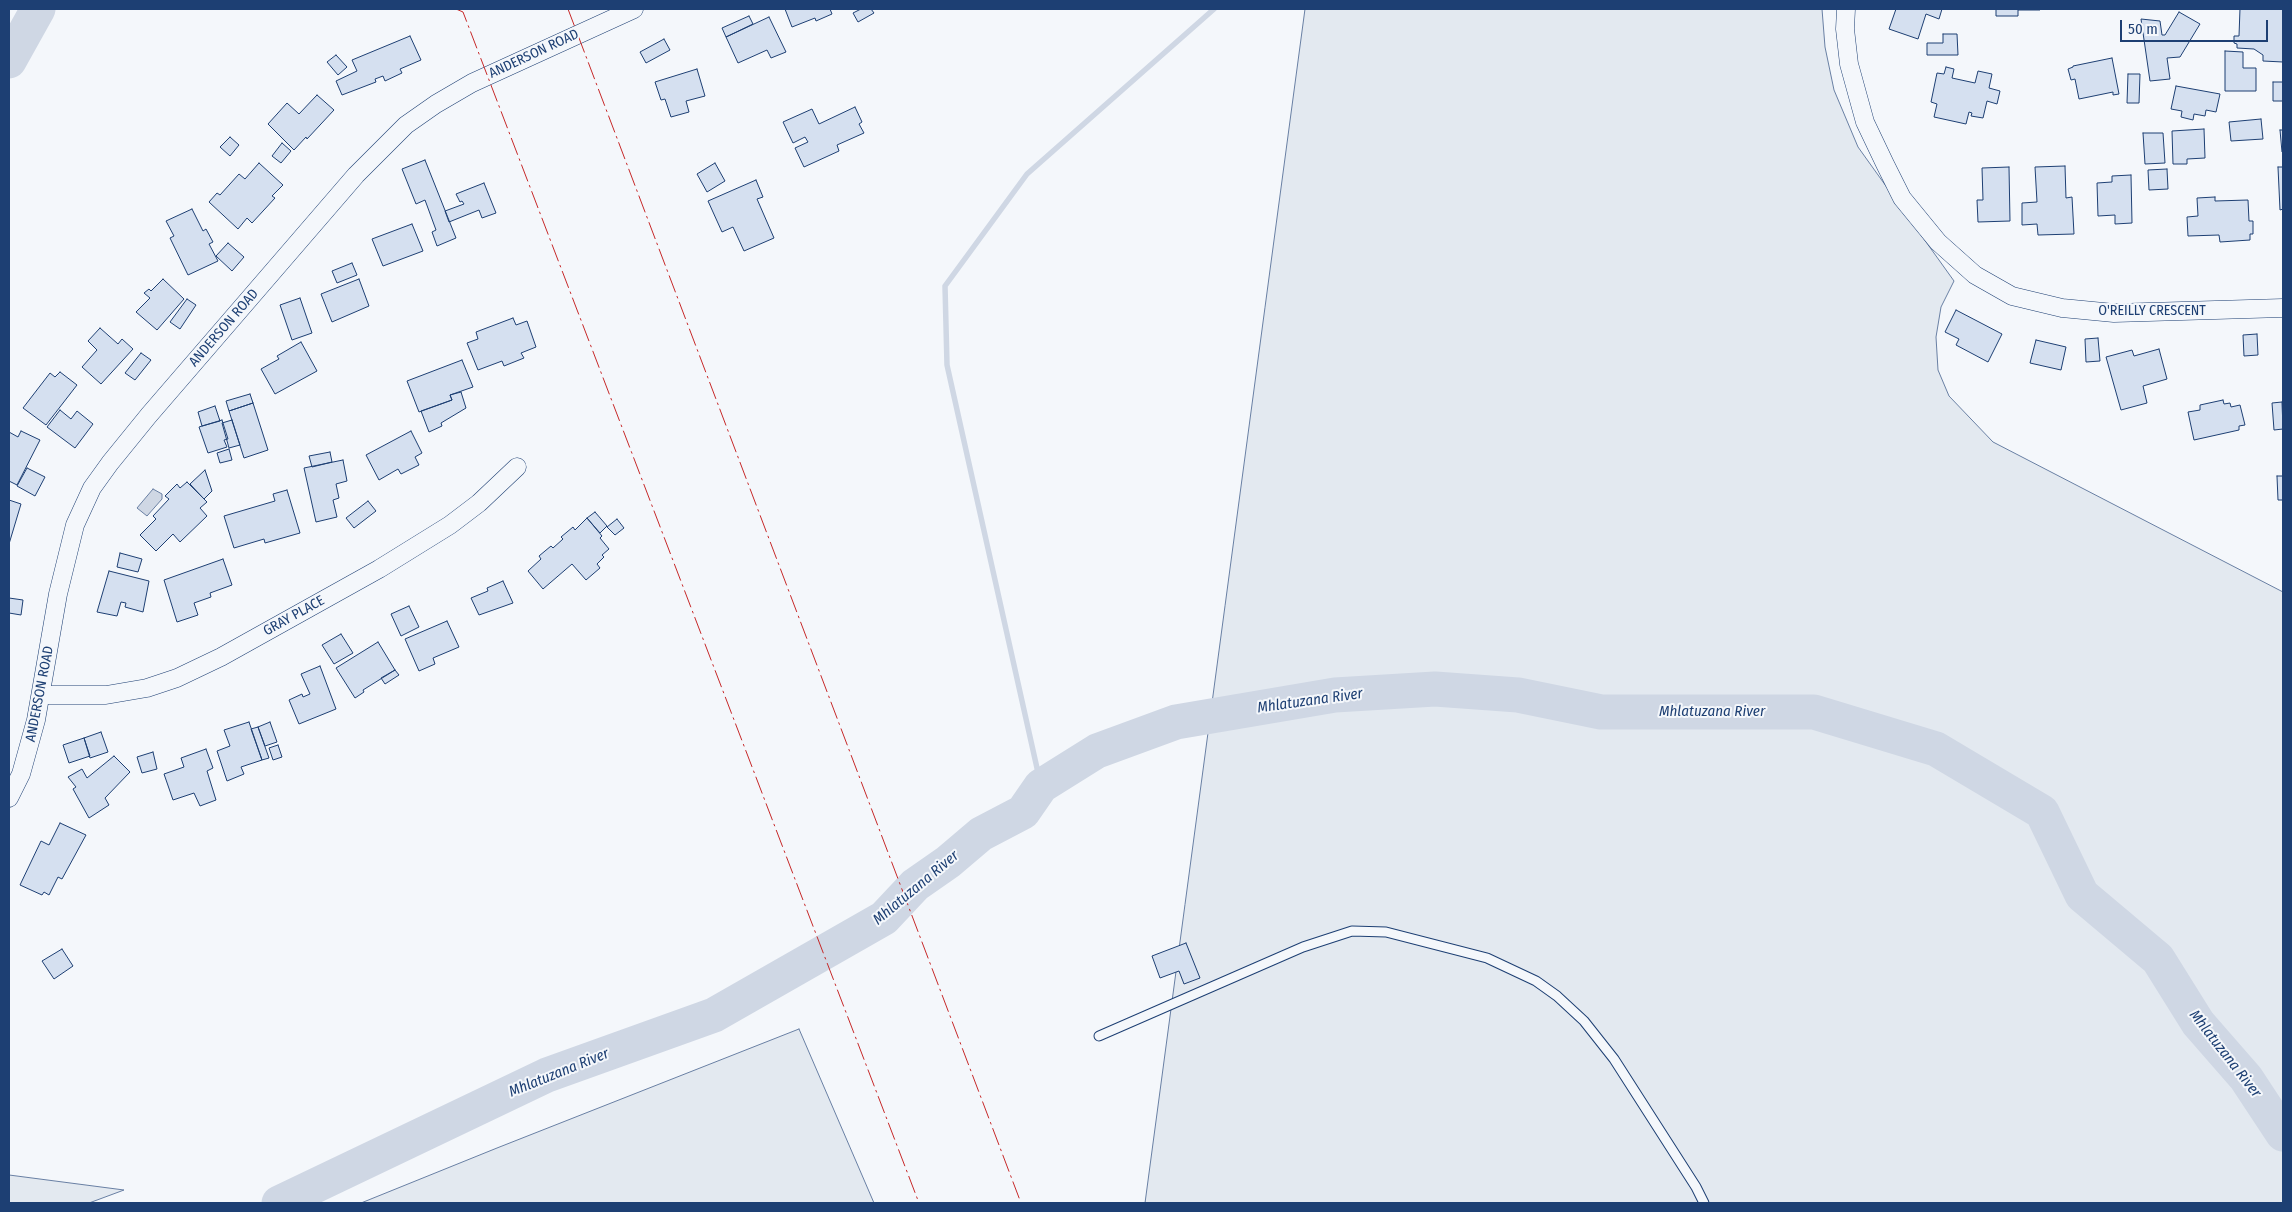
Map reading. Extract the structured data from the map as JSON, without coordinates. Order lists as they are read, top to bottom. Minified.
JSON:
{"streets":{"street":["ANDERSON ROAD","O'REILLY CRESCENT","GRAY PLACE"]},"crossings":[["ANDERSON ROAD","GRAY PLACE"]],"water":["Mhlatuzana River"],"scale_bar":"50 m"}
